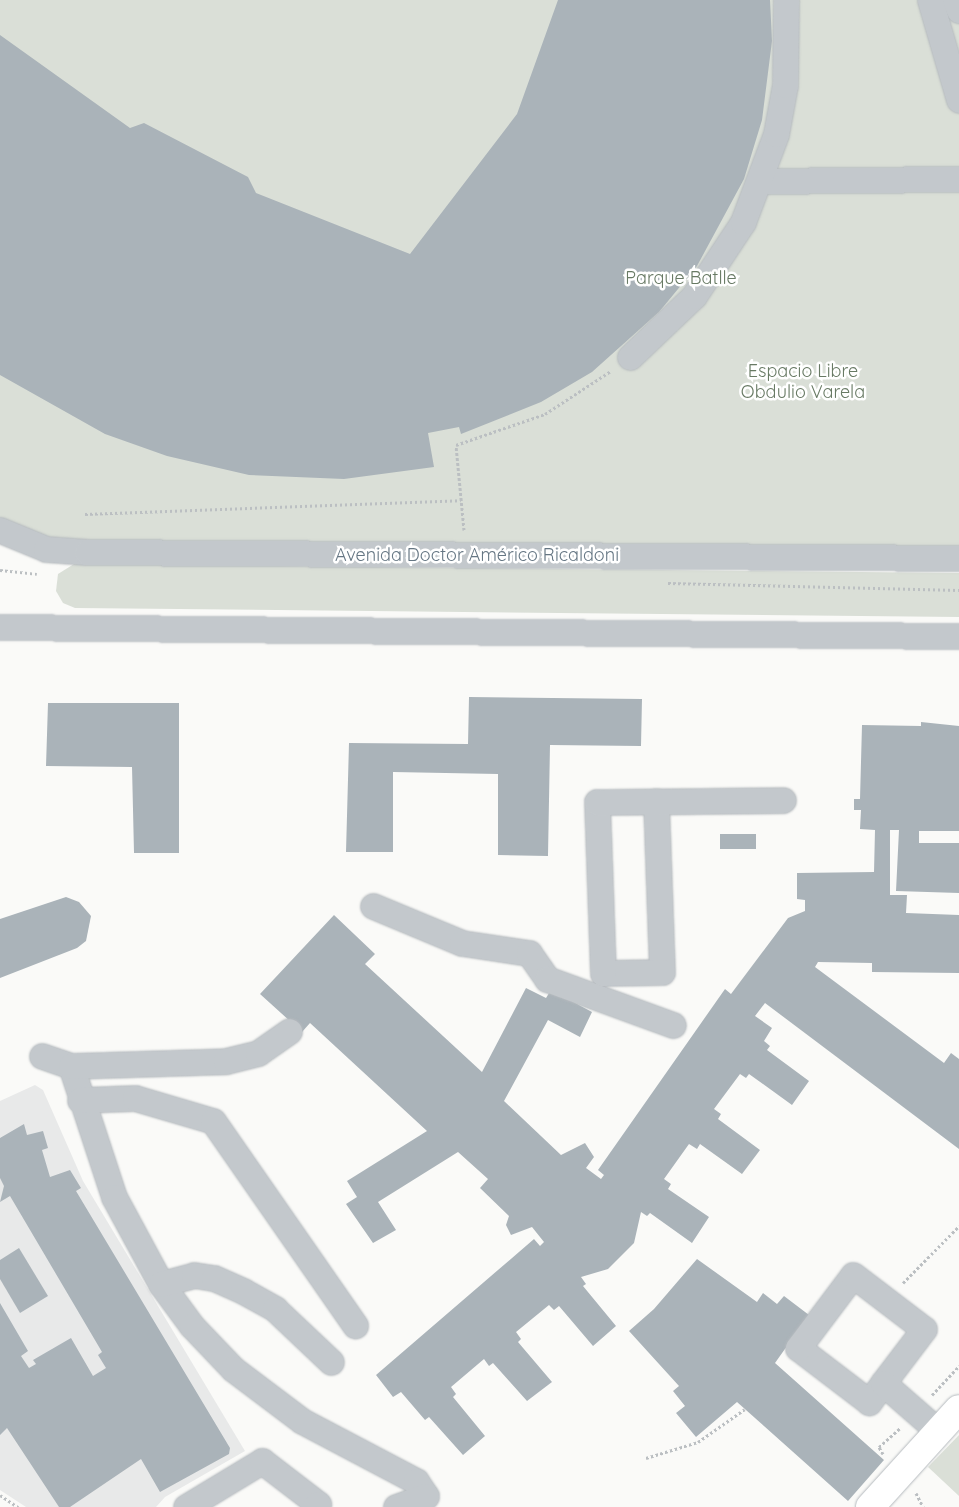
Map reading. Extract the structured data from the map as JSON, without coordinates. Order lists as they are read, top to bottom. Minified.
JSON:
{"streets":{"street":["Avenida Doctor Américo Ricaldoni"]},"parks":["Parque Batlle","Espacio Libre Obdulio Varela"]}
